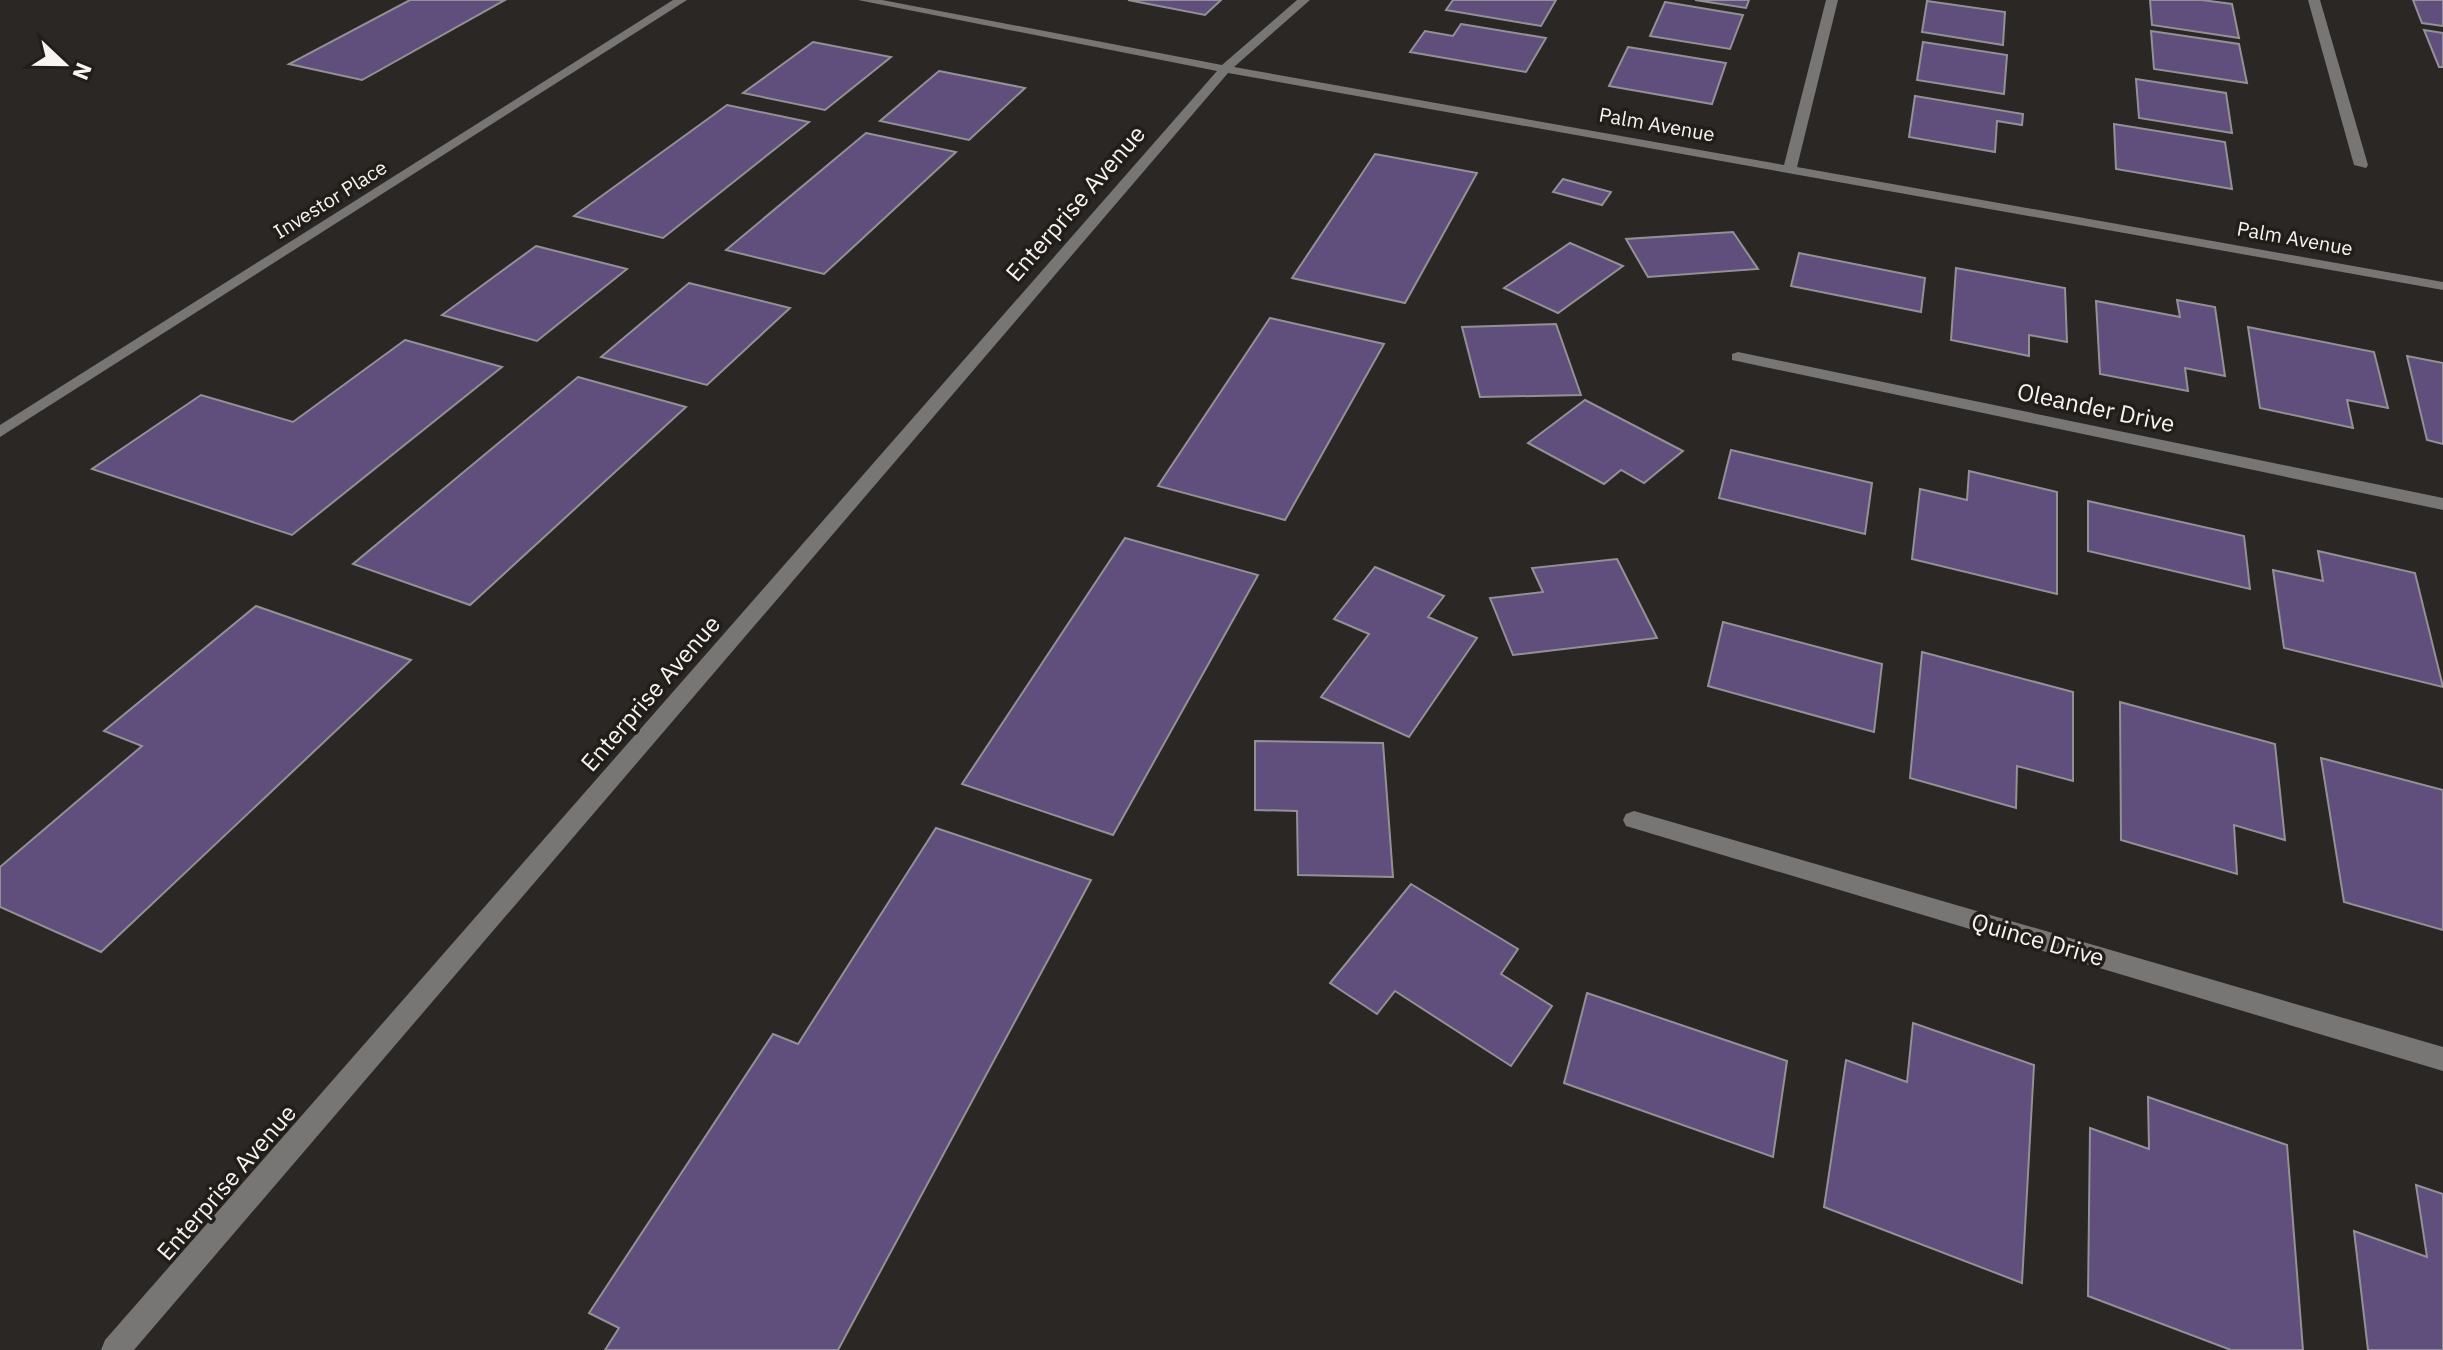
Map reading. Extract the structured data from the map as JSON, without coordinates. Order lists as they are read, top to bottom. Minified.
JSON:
{"streets":{"street":["Palm Avenue","Investor Place","Enterprise Avenue","Oleander Drive","Quince Drive"]},"crossings":[["Palm Avenue","Enterprise Avenue"]],"north":"right"}
